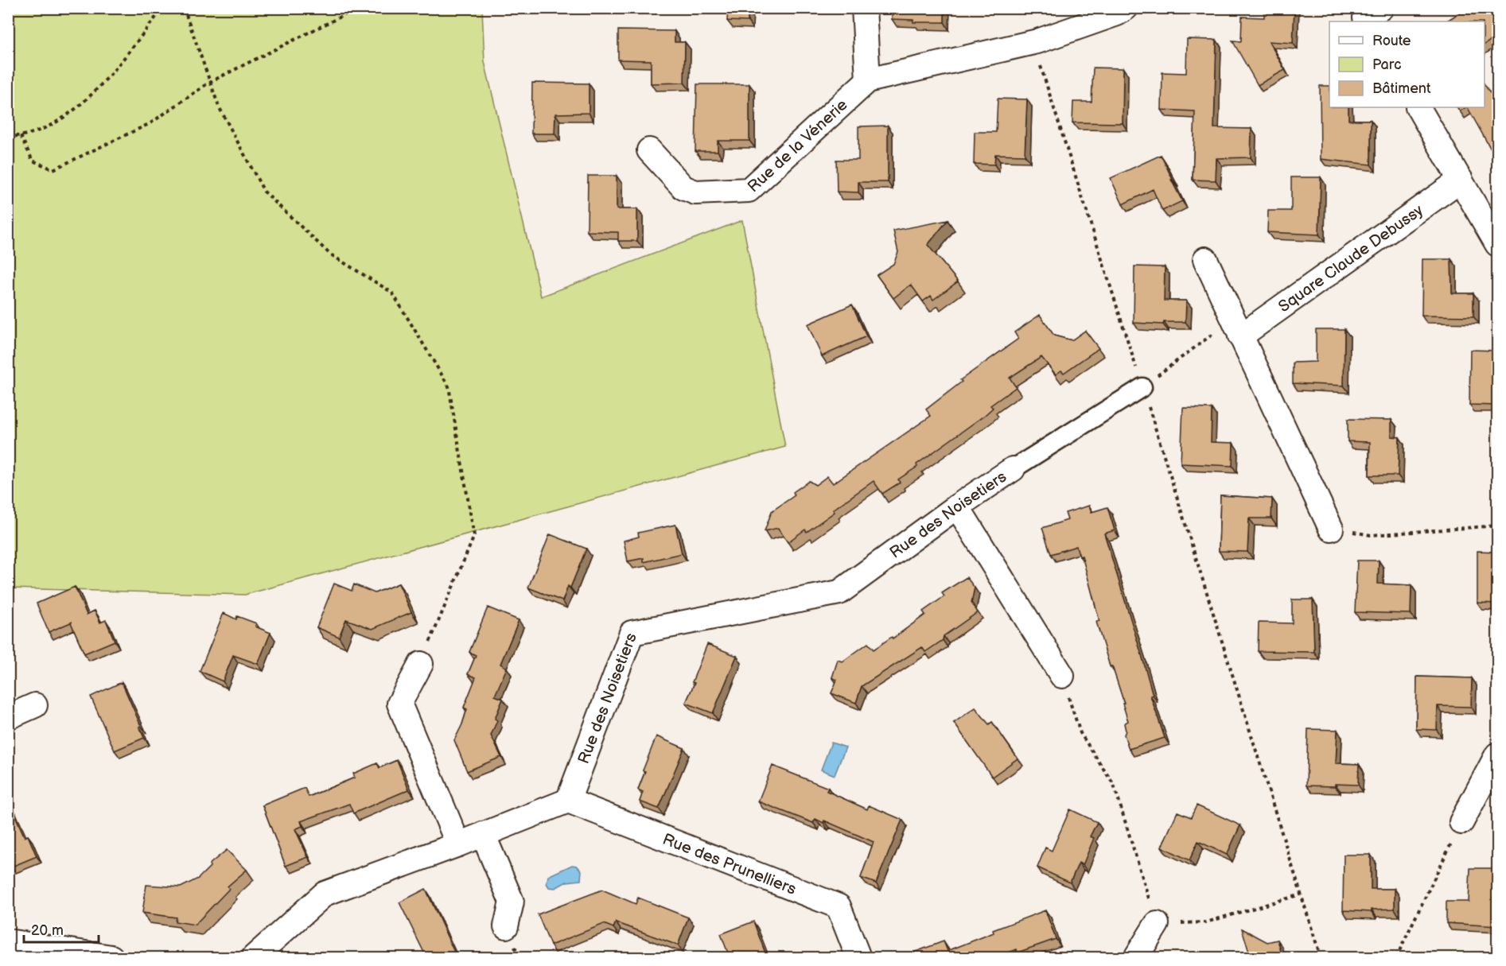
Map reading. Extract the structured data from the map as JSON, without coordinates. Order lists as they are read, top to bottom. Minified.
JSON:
{"streets":{"street":["Rue de la Vénerie","Square Claude Debussy","Rue des Noisetiers","Rue des Prunelliers"]},"crossings":[["Rue des Noisetiers","Rue des Prunelliers"]],"legend":["Route","Parc","Bâtiment"],"scale_bar":"20 m"}
